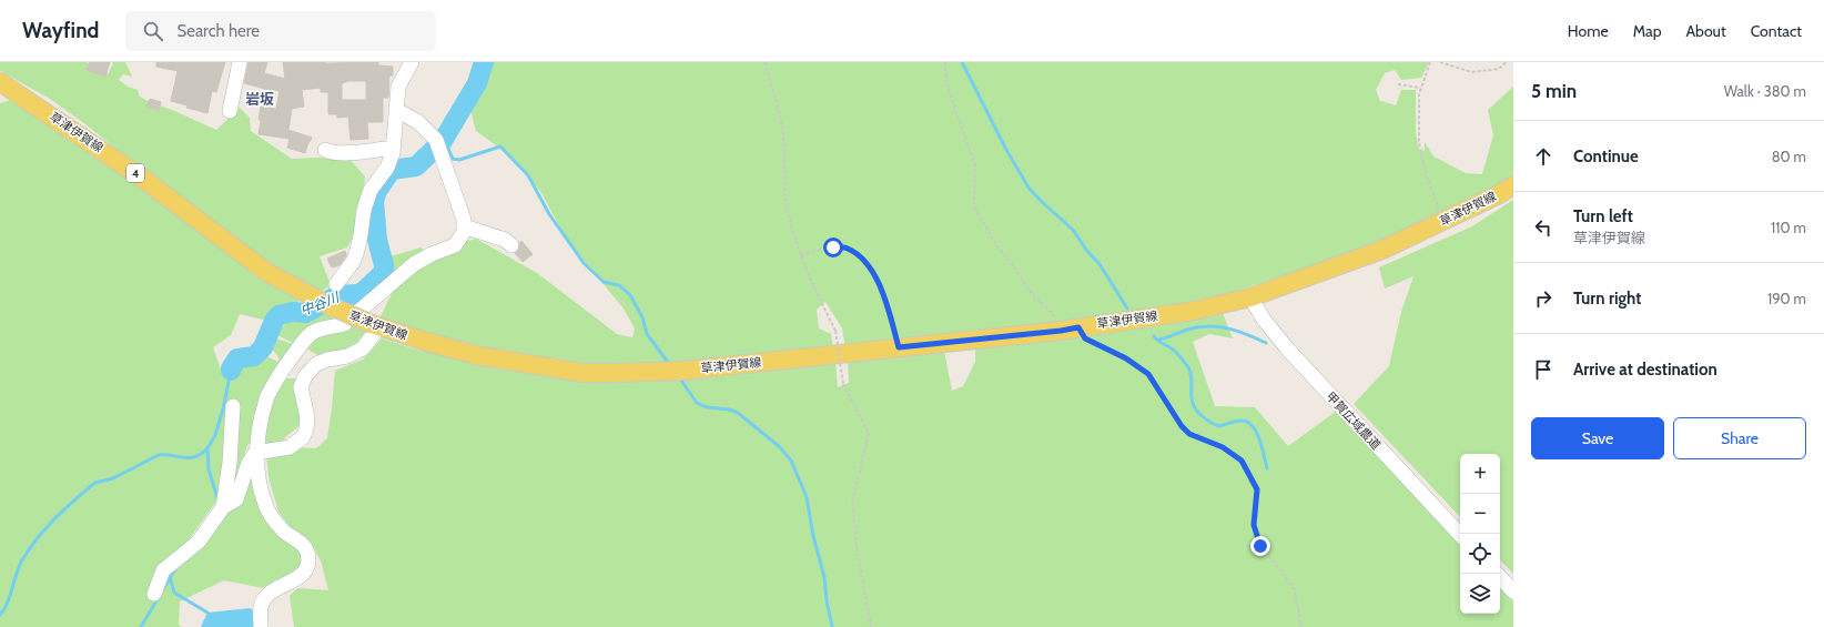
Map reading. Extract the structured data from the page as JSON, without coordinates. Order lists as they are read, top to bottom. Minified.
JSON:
{"streets":{"main road":["草津伊賀線","4"],"street":["甲賀広域農道"]},"crossings":[["草津伊賀線","甲賀広域農道"]],"districts":["岩坂"],"water":["中谷川"],"page":{"header":"Wayfind","search":"Search here","nav":["Home","Map","About","Contact"],"heading":["5 min","Walk · 380 m"],"list":[["Continue","80 m"],["Turn left","草津伊賀線","110 m"],["Turn right","190 m"],"Arrive at destination"],"buttons":["Save","Share"],"map_buttons":["+","−"]}}
